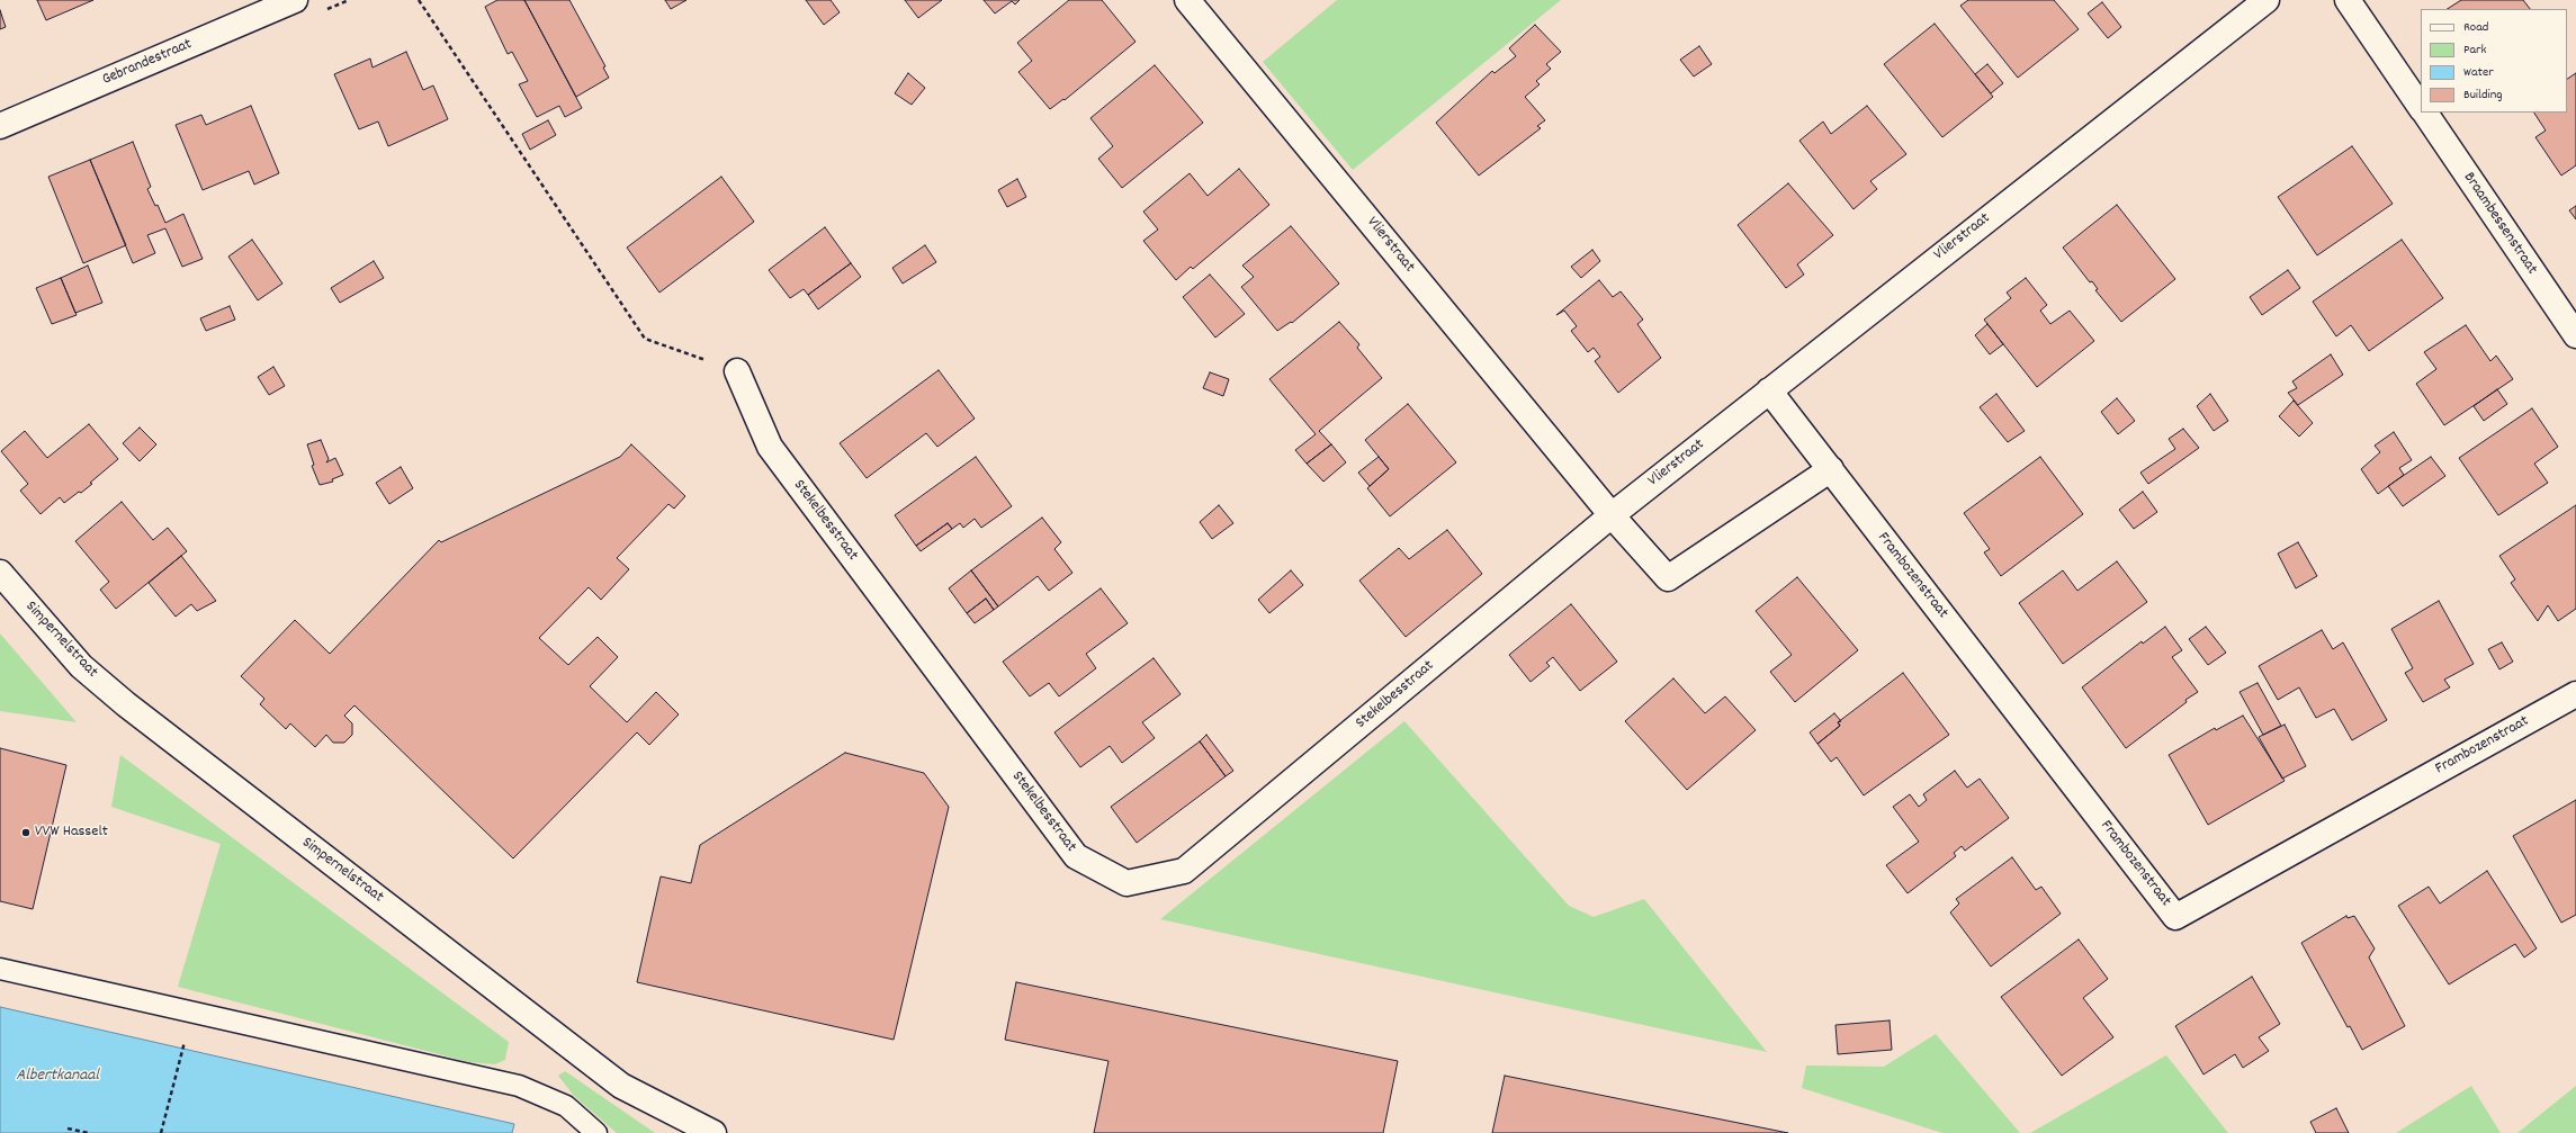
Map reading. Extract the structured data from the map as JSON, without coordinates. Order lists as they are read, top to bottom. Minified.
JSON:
{"streets":{"street":["Gebrandestraat","Braambessenstraat","Vlierstraat","Stekelbesstraat","Frambozenstraat","Simpernelstraat"]},"crossings":[["Vlierstraat","Stekelbesstraat"],["Vlierstraat","Frambozenstraat"]],"water":["Albertkanaal"],"places":["VVW Hasselt"],"legend":["Road","Park","Water","Building"]}
